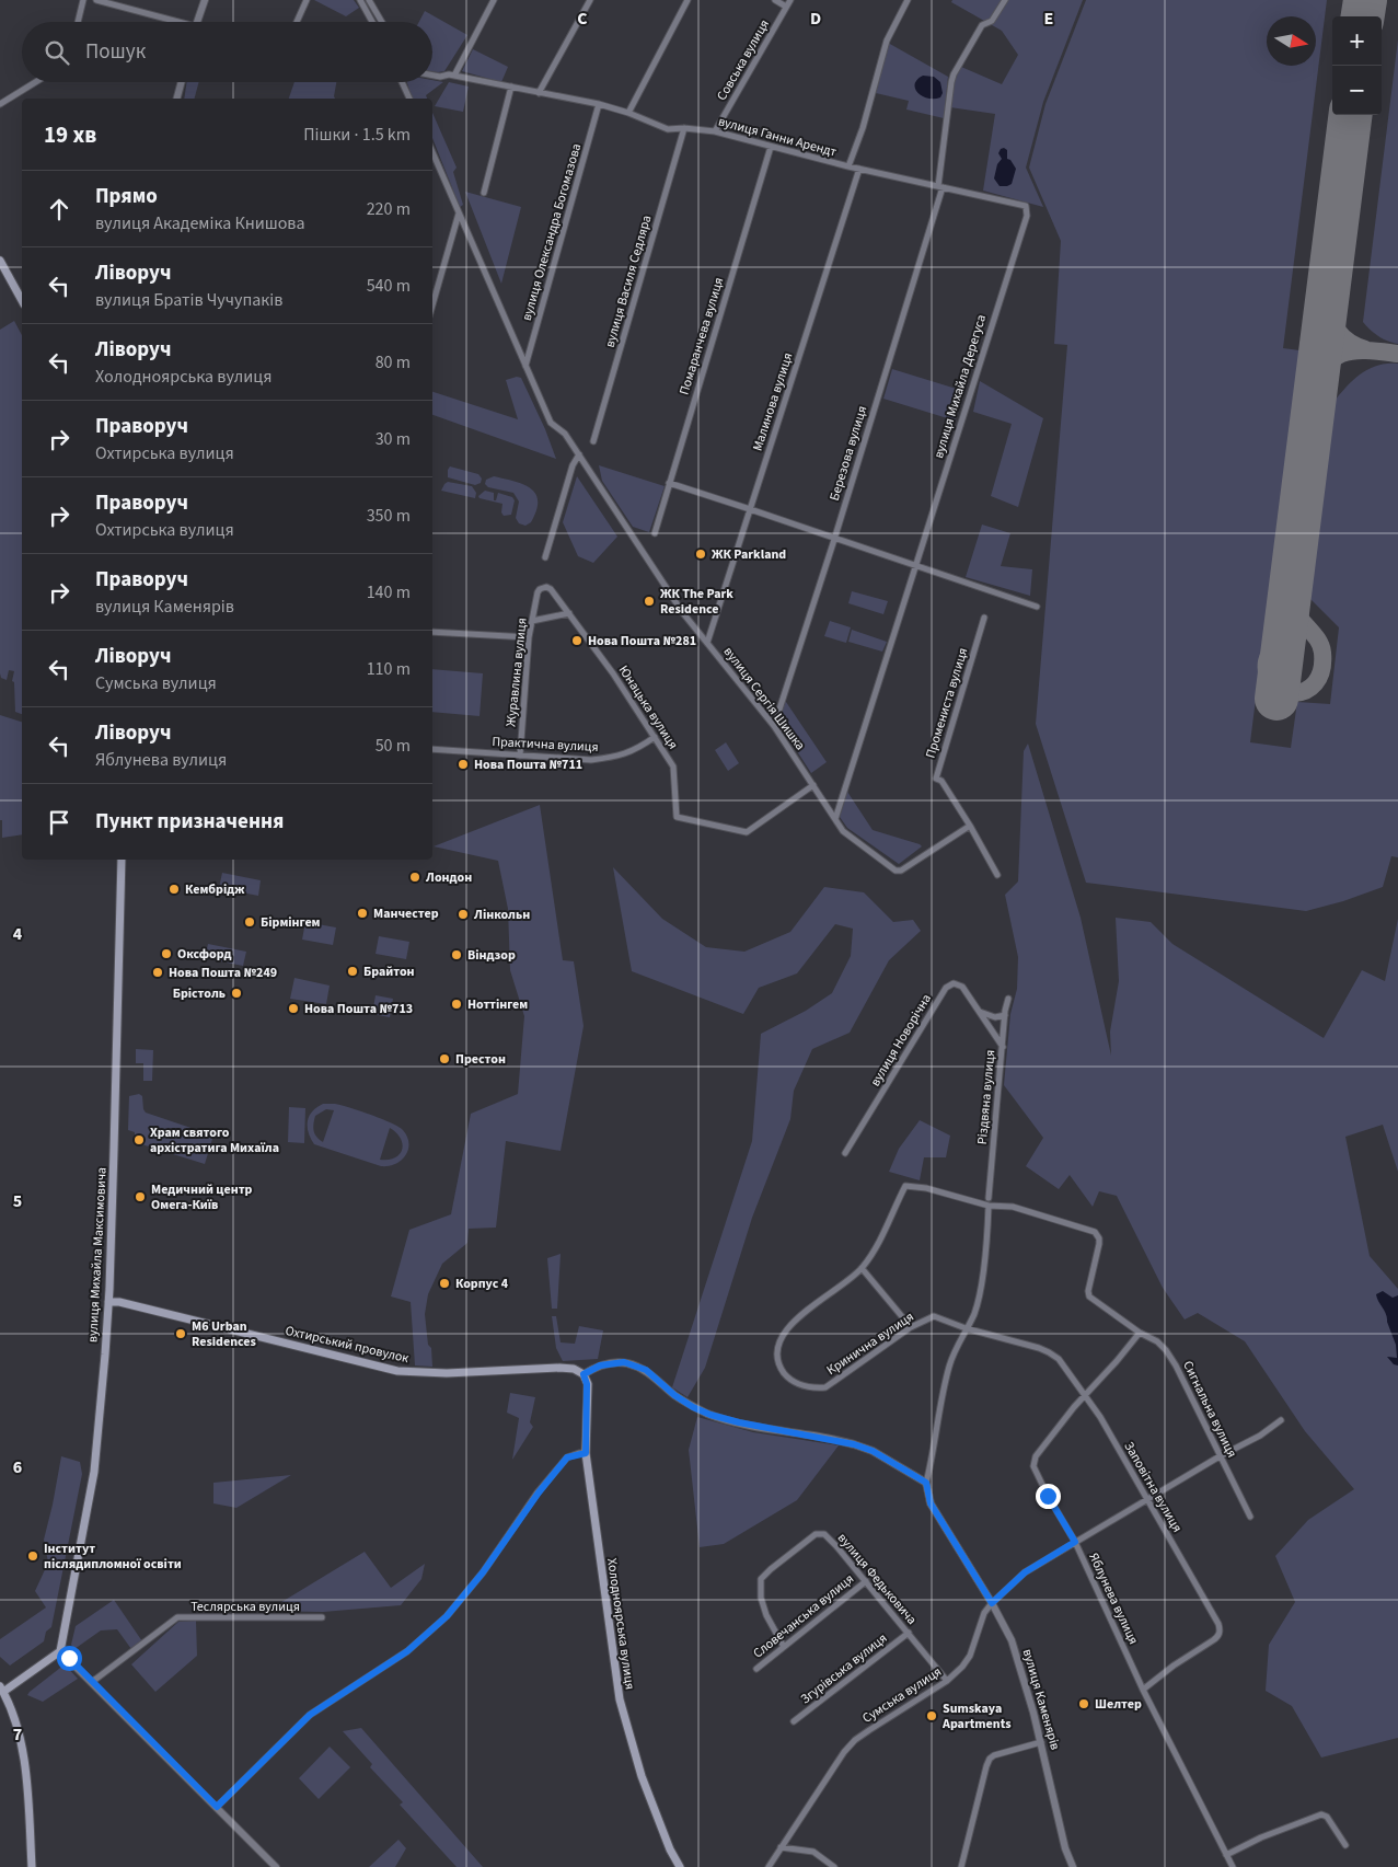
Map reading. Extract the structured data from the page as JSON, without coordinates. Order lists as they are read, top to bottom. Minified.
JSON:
{"streets":{"main road":["вулиця Михайла Максимовича","Охтирський провулок","Холодноярська вулиця"],"street":["Совська вулиця","вулиця Ганни Арендт","вулиця Олександра Богомазова","вулиця Василя Седляра","Помаранчева вулиця","вулиця Михайла Дерегуса","Малинова вулиця","Березова вулиця","Журавлина вулиця","вулиця Сергія Шишка","Промениста вулиця","Юнацька вулиця","Практична вулиця","вулиця Новорічна","Різдвяна вулиця","Кринична вулиця","Сигнальна вулиця","Заповітна вулиця","вулиця Федьковича","Яблунева вулиця","Теслярська вулиця","Словечанська вулиця","Згурівська вулиця","Сумська вулиця","вулиця Каменярів"]},"crossings":[["Совська вулиця","вулиця Ганни Арендт"],["вулиця Ганни Арендт","вулиця Олександра Богомазова"],["вулиця Ганни Арендт","вулиця Василя Седляра"],["вулиця Ганни Арендт","Помаранчева вулиця"],["вулиця Ганни Арендт","вулиця Михайла Дерегуса"],["вулиця Ганни Арендт","Малинова вулиця"],["вулиця Ганни Арендт","Березова вулиця"],["вулиця Олександра Богомазова","вулиця Сергія Шишка"],["вулиця Михайла Дерегуса","вулиця Сергія Шишка"],["Малинова вулиця","вулиця Сергія Шишка"],["Березова вулиця","вулиця Сергія Шишка"],["Журавлина вулиця","Юнацька вулиця"],["Журавлина вулиця","Практична вулиця"],["вулиця Сергія Шишка","Промениста вулиця"],["вулиця Сергія Шишка","Юнацька вулиця"],["Юнацька вулиця","Практична вулиця"],["вулиця Новорічна","Різдвяна вулиця"],["вулиця Михайла Максимовича","Охтирський провулок"],["Кринична вулиця","Сигнальна вулиця"],["Кринична вулиця","Заповітна вулиця"],["Кринична вулиця","вулиця Каменярів"],["Охтирський провулок","Холодноярська вулиця"],["Сигнальна вулиця","Яблунева вулиця"],["Сигнальна вулиця","Сумська вулиця"],["Сигнальна вулиця","вулиця Каменярів"],["Заповітна вулиця","Яблунева вулиця"],["Заповітна вулиця","Сумська вулиця"],["Заповітна вулиця","вулиця Каменярів"],["вулиця Федьковича","Словечанська вулиця"],["вулиця Федьковича","Згурівська вулиця"],["вулиця Федьковича","Сумська вулиця"],["Яблунева вулиця","Сумська вулиця"],["Сумська вулиця","вулиця Каменярів"]],"places":["ЖК Parkland","ЖК The Park Residence","Нова Пошта №281","Нова Пошта №711","Лондон","Кембрідж","Манчестер","Лінкольн","Бірмінгем","Оксфорд","Віндзор","Брайтон","Нова Пошта №249","Брістоль","Ноттінгем","Нова Пошта №713","Престон","Храм святого архістратига Михаїла","Медичний центр Омега-Київ","Корпус 4","M6 Urban Residences","Інститут післядипломної освіти","Шелтер","Sumskaya Apartments"],"north":"right","page":{"map_buttons":["+","−"],"search":"Пошук","heading":["19 хв","Пішки · 1.5 km"],"list":[["Прямо","вулиця Академіка Книшова","220 m"],["Ліворуч","вулиця Братів Чучупаків","540 m"],["Ліворуч","Холодноярська вулиця","80 m"],["Праворуч","Охтирська вулиця","30 m"],["Праворуч","Охтирська вулиця","350 m"],["Праворуч","вулиця Каменярів","140 m"],["Ліворуч","Сумська вулиця","110 m"],["Ліворуч","Яблунева вулиця","50 m"],"Пункт призначення"]},"grid":{"columns":["C","D","E"],"rows":["4","5","6","7"]}}
